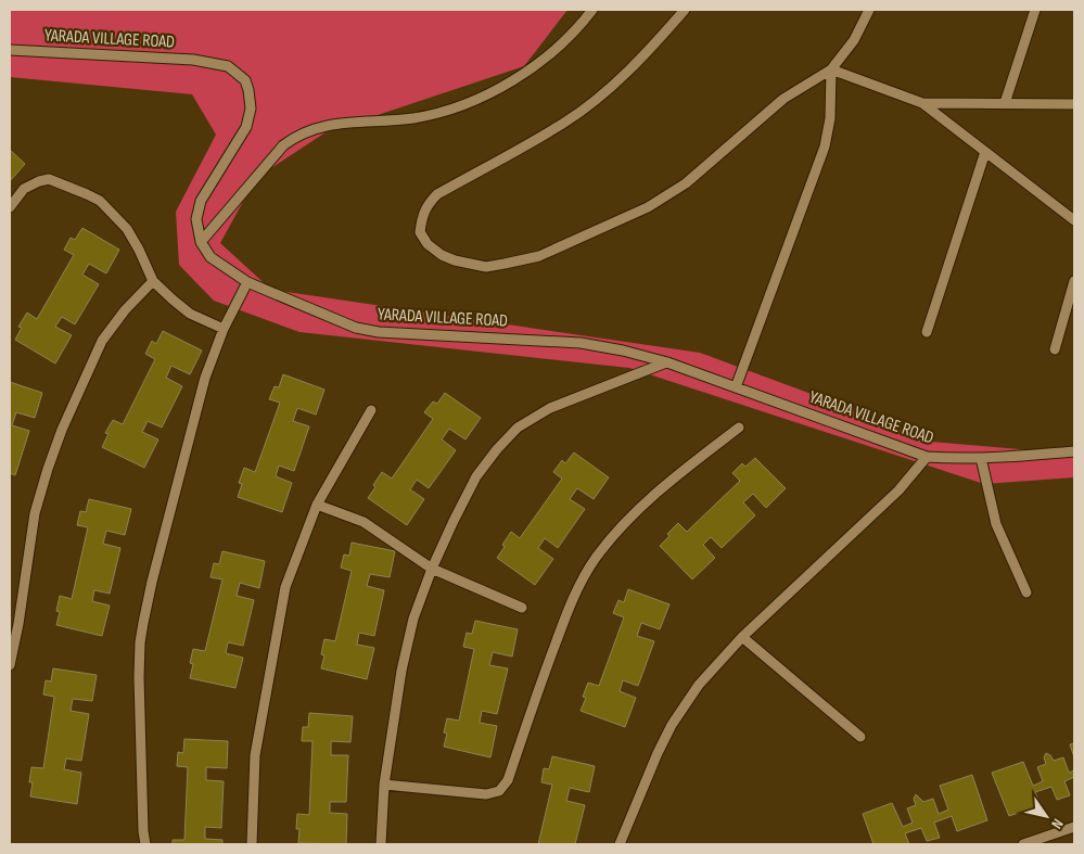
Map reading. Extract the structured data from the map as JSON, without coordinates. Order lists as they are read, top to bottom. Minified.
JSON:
{"streets":{"street":["YARADA VILLAGE ROAD"]},"north":"bottom right"}
